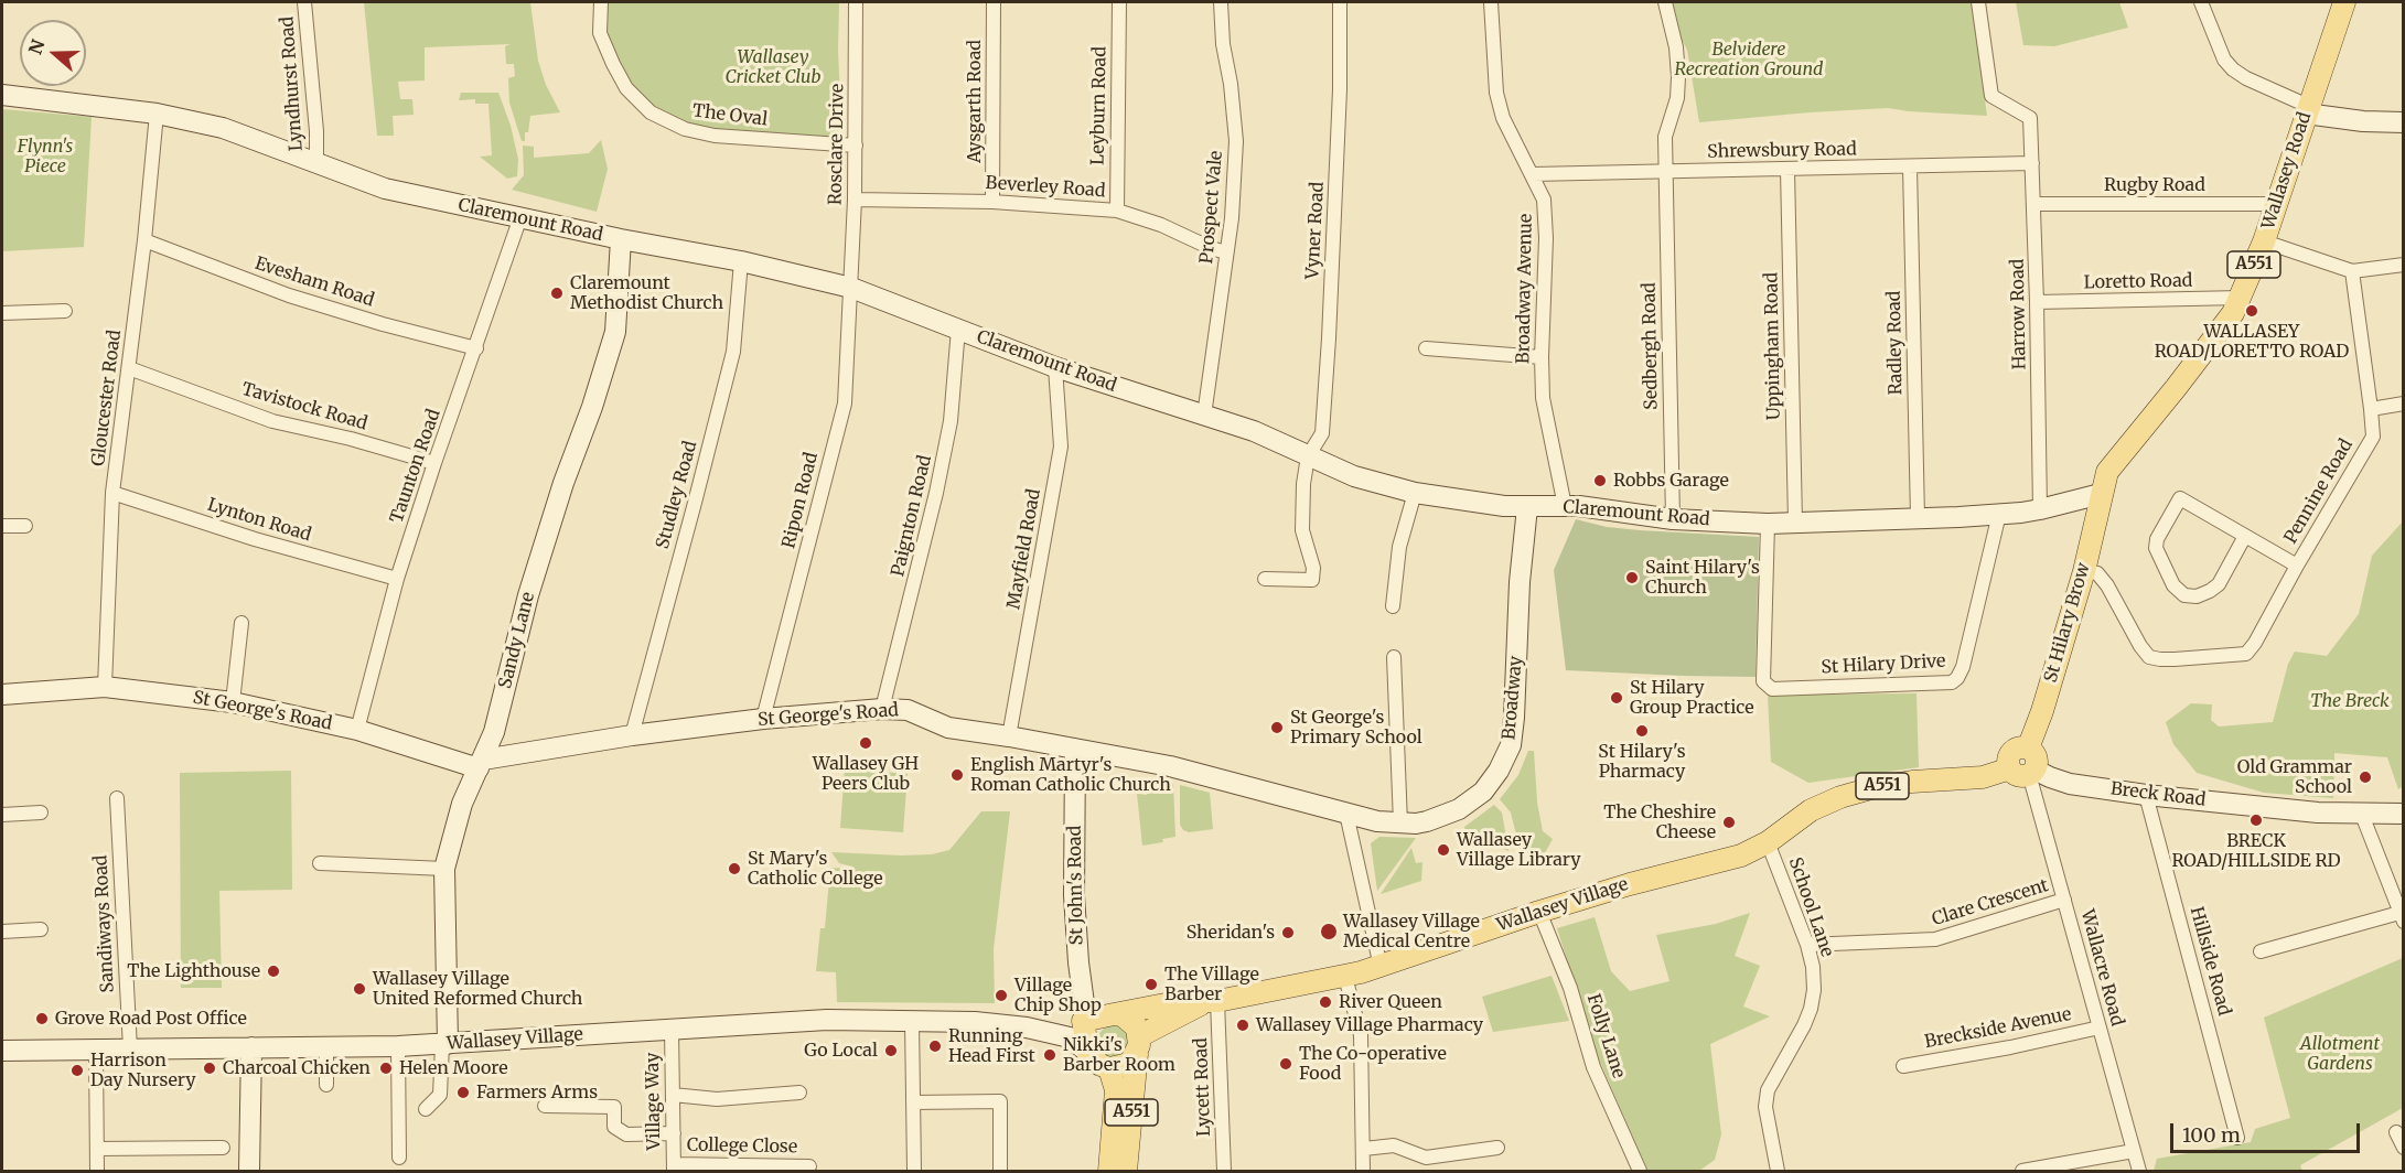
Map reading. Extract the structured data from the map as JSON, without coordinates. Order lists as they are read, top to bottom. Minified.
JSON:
{"streets":{"main road":["Wallasey Road","A551","St Hilary Brow","Wallasey Village"],"street":["Lyndhurst Road","Aysgarth Road","Leyburn Road","The Oval","Rosclare Drive","Shrewsbury Road","Rugby Road","Beverley Road","Prospect Vale","Claremount Road","Vyner Road","Evesham Road","Loretto Road","Broadway Avenue","Harrow Road","Radley Road","Sedbergh Road","Uppingham Road","Gloucester Road","Tavistock Road","Taunton Road","Pennine Road","Studley Road","Ripon Road","Paignton Road","Lynton Road","Mayfield Road","Sandy Lane","St Hilary Drive","Broadway","St George's Road","Breck Road","St John's Road","Clare Crescent","School Lane","Sandiways Road","Hillside Road","Wallacre Road","Breckside Avenue","Folly Lane","Lycett Road","Village Way","College Close"]},"crossings":[["Lyndhurst Road","Claremount Road"],["Aysgarth Road","Beverley Road"],["Leyburn Road","Beverley Road"],["The Oval","Rosclare Drive"],["Rosclare Drive","Beverley Road"],["Rosclare Drive","Claremount Road"],["Rosclare Drive","Ripon Road"],["Shrewsbury Road","Broadway Avenue"],["Shrewsbury Road","Harrow Road"],["Shrewsbury Road","Radley Road"],["Shrewsbury Road","Sedbergh Road"],["Shrewsbury Road","Uppingham Road"],["Wallasey Road","Rugby Road"],["Wallasey Road","Claremount Road"],["Wallasey Road","Loretto Road"],["Wallasey Road","St Hilary Brow"],["Rugby Road","Harrow Road"],["Beverley Road","Prospect Vale"],["Prospect Vale","Claremount Road"],["Claremount Road","Vyner Road"],["Claremount Road","Broadway Avenue"],["Claremount Road","Harrow Road"],["Claremount Road","Radley Road"],["Claremount Road","Sedbergh Road"],["Claremount Road","Uppingham Road"],["Claremount Road","Gloucester Road"],["Claremount Road","Taunton Road"],["Claremount Road","Studley Road"],["Claremount Road","Ripon Road"],["Claremount Road","Paignton Road"],["Claremount Road","Mayfield Road"],["Claremount Road","St Hilary Brow"],["Claremount Road","Sandy Lane"],["Claremount Road","St Hilary Drive"],["Claremount Road","Broadway"],["A551","St Hilary Brow"],["A551","Breck Road"],["A551","St John's Road"],["A551","Wallasey Village"],["A551","School Lane"],["A551","Wallacre Road"],["Evesham Road","Gloucester Road"],["Evesham Road","Taunton Road"],["Loretto Road","Harrow Road"],["Gloucester Road","Tavistock Road"],["Gloucester Road","Lynton Road"],["Gloucester Road","St George's Road"],["Tavistock Road","Taunton Road"],["Taunton Road","Lynton Road"],["Taunton Road","St George's Road"],["Pennine Road","St Hilary Brow"],["Studley Road","St George's Road"],["Ripon Road","St George's Road"],["Paignton Road","St George's Road"],["Mayfield Road","St George's Road"],["St Hilary Brow","Breck Road"],["St Hilary Brow","Wallacre Road"],["Sandy Lane","St George's Road"],["Sandy Lane","Wallasey Village"],["Broadway","St George's Road"],["St George's Road","St John's Road"],["Breck Road","Hillside Road"],["Breck Road","Wallacre Road"],["St John's Road","Wallasey Village"],["Clare Crescent","School Lane"],["Clare Crescent","Wallacre Road"],["Wallasey Village","School Lane"],["Wallasey Village","Sandiways Road"],["Wallasey Village","Folly Lane"],["Wallasey Village","Lycett Road"],["Wallasey Village","Village Way"],["Wallacre Road","Breckside Avenue"],["Village Way","College Close"]],"parks":["Belvidere Recreation Ground","Wallasey Cricket Club","Flynn's Piece","The Breck","Allotment Gardens"],"places":["Claremount Methodist Church","WALLASEY ROAD/LORETTO ROAD","Robbs Garage","Saint Hilary's Church","St Hilary Group Practice","St George's Primary School","St Hilary's Pharmacy","Wallasey GH Peers Club","English Martyr's Roman Catholic Church","Old Grammar School","BRECK ROAD/HILLSIDE RD","The Cheshire Cheese","Wallasey Village Library","St Mary's Catholic College","Wallasey Village Medical Centre","Sheridan's","The Lighthouse","The Village Barber","Wallasey Village United Reformed Church","Village Chip Shop","River Queen","Grove Road Post Office","Wallasey Village Pharmacy","Running Head First","Go Local","Nikki's Barber Room","The Co-operative Food","Charcoal Chicken","Helen Moore","Harrison Day Nursery","Farmers Arms"],"scale_bar":"100 m","north":"left"}
